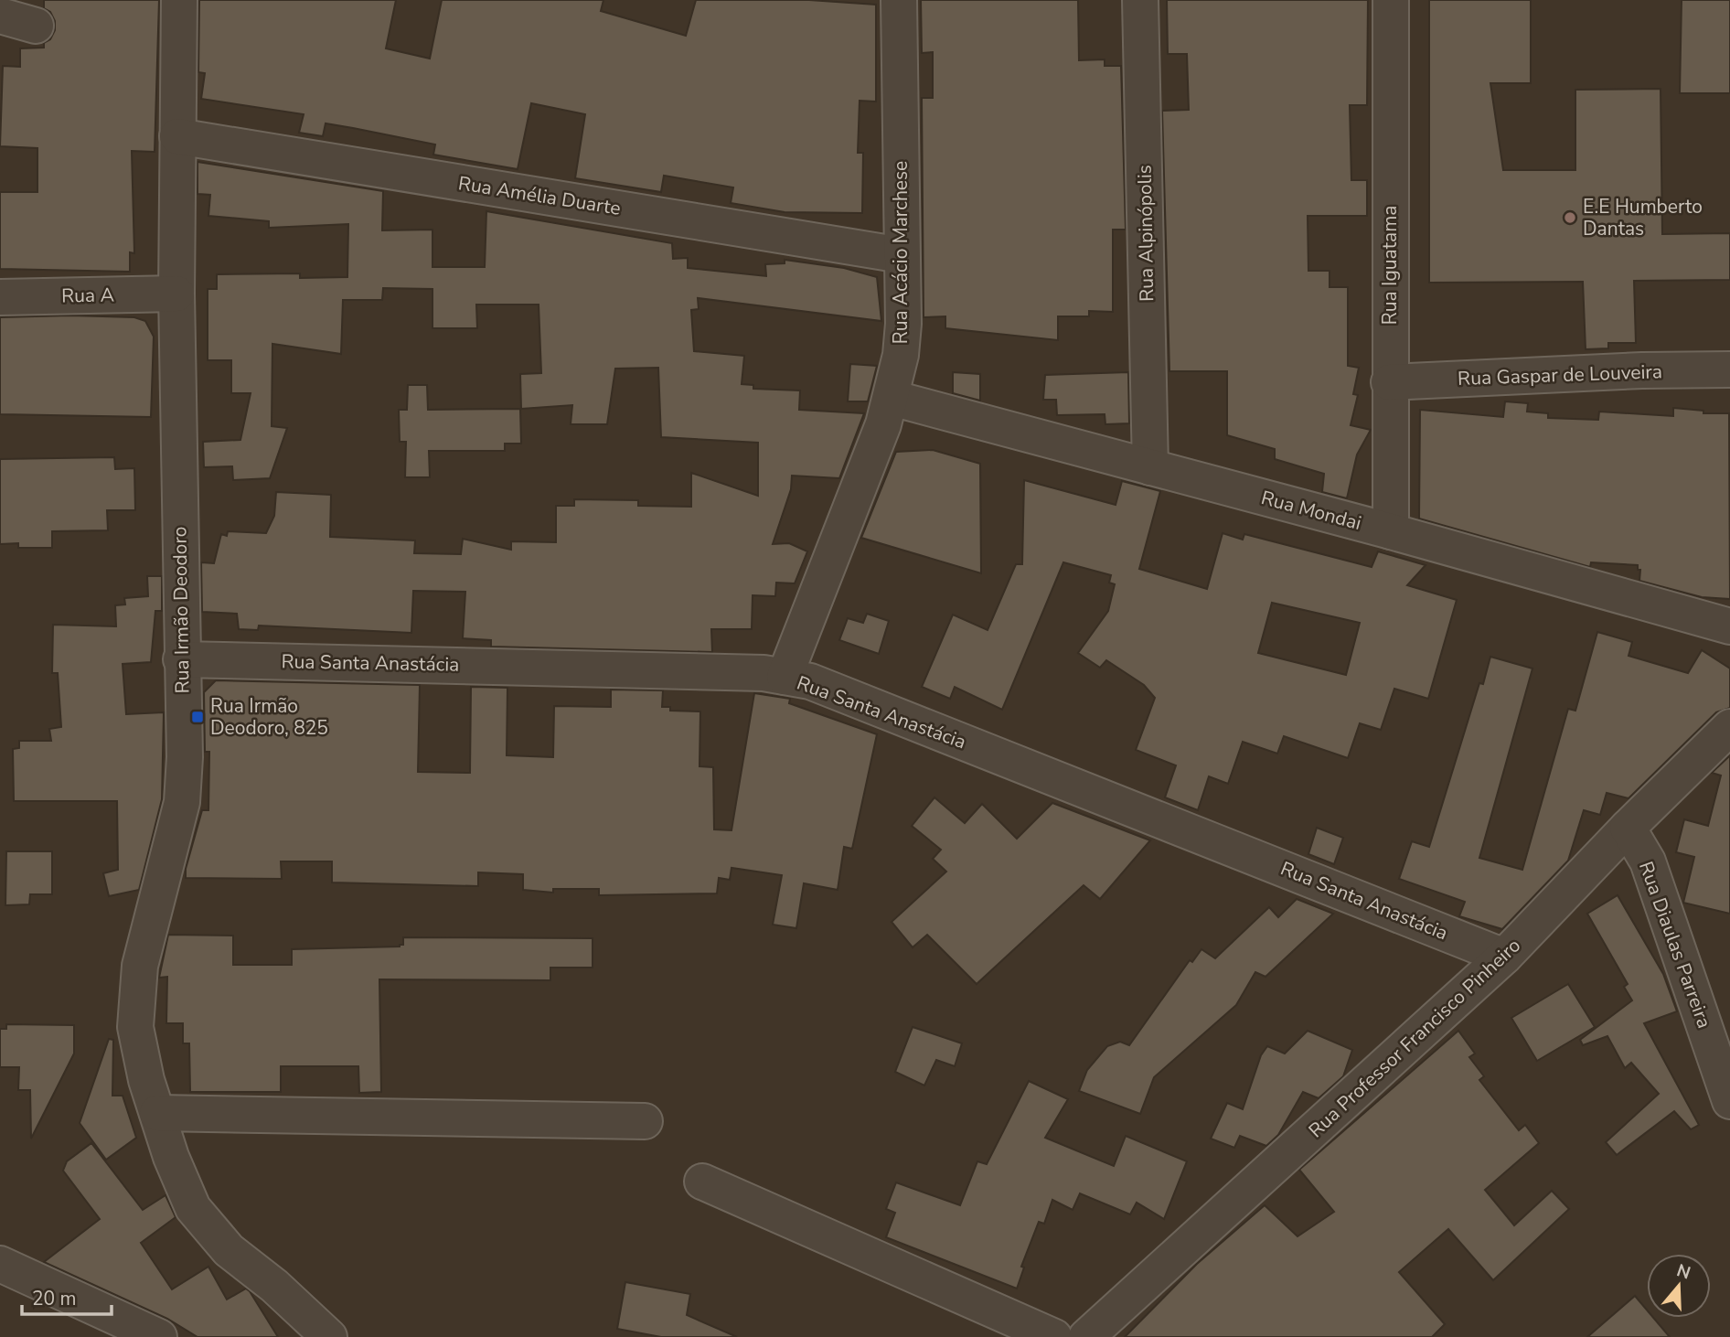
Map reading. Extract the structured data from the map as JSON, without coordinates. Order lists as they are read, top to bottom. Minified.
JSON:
{"streets":{"street":["Rua Amélia Duarte","Rua Alpinópolis","Rua Acácio Marchese","Rua Iguatama","Rua A","Rua Gaspar de Louveira","Rua Mondai","Rua Irmão Deodoro","Rua Santa Anastácia","Rua Diaulas Parreira","Rua Professor Francisco Pinheiro"]},"crossings":[["Rua Amélia Duarte","Rua Acácio Marchese"],["Rua Amélia Duarte","Rua Irmão Deodoro"],["Rua Alpinópolis","Rua Mondai"],["Rua Acácio Marchese","Rua Mondai"],["Rua Acácio Marchese","Rua Santa Anastácia"],["Rua Iguatama","Rua Gaspar de Louveira"],["Rua Iguatama","Rua Mondai"],["Rua A","Rua Irmão Deodoro"],["Rua Irmão Deodoro","Rua Santa Anastácia"],["Rua Santa Anastácia","Rua Professor Francisco Pinheiro"],["Rua Diaulas Parreira","Rua Professor Francisco Pinheiro"]],"places":{"other":["E.E Humberto Dantas"],"transit":["Rua Irmão Deodoro, 825"]},"scale_bar":"20 m","north":"top"}
